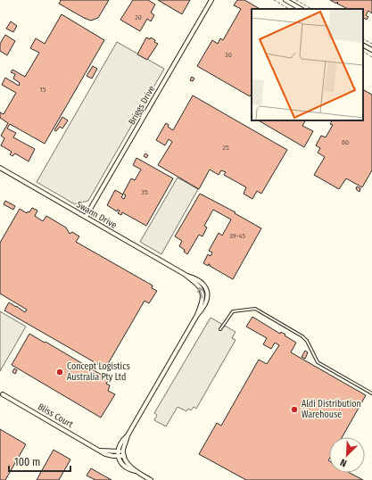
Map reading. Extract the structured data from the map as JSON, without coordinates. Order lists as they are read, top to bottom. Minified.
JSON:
{"streets":{"street":["Briggs Drive","Swann Drive","Bliss Court"]},"crossings":[["Briggs Drive","Swann Drive"],["Swann Drive","Bliss Court"]],"places":["Concept Logistics Australia Pty Ltd","Aldi Distribution Warehouse"],"house_numbers":["20","30","15","60","25","35","39-45"],"scale_bar":"100 m","north":"bottom left"}
